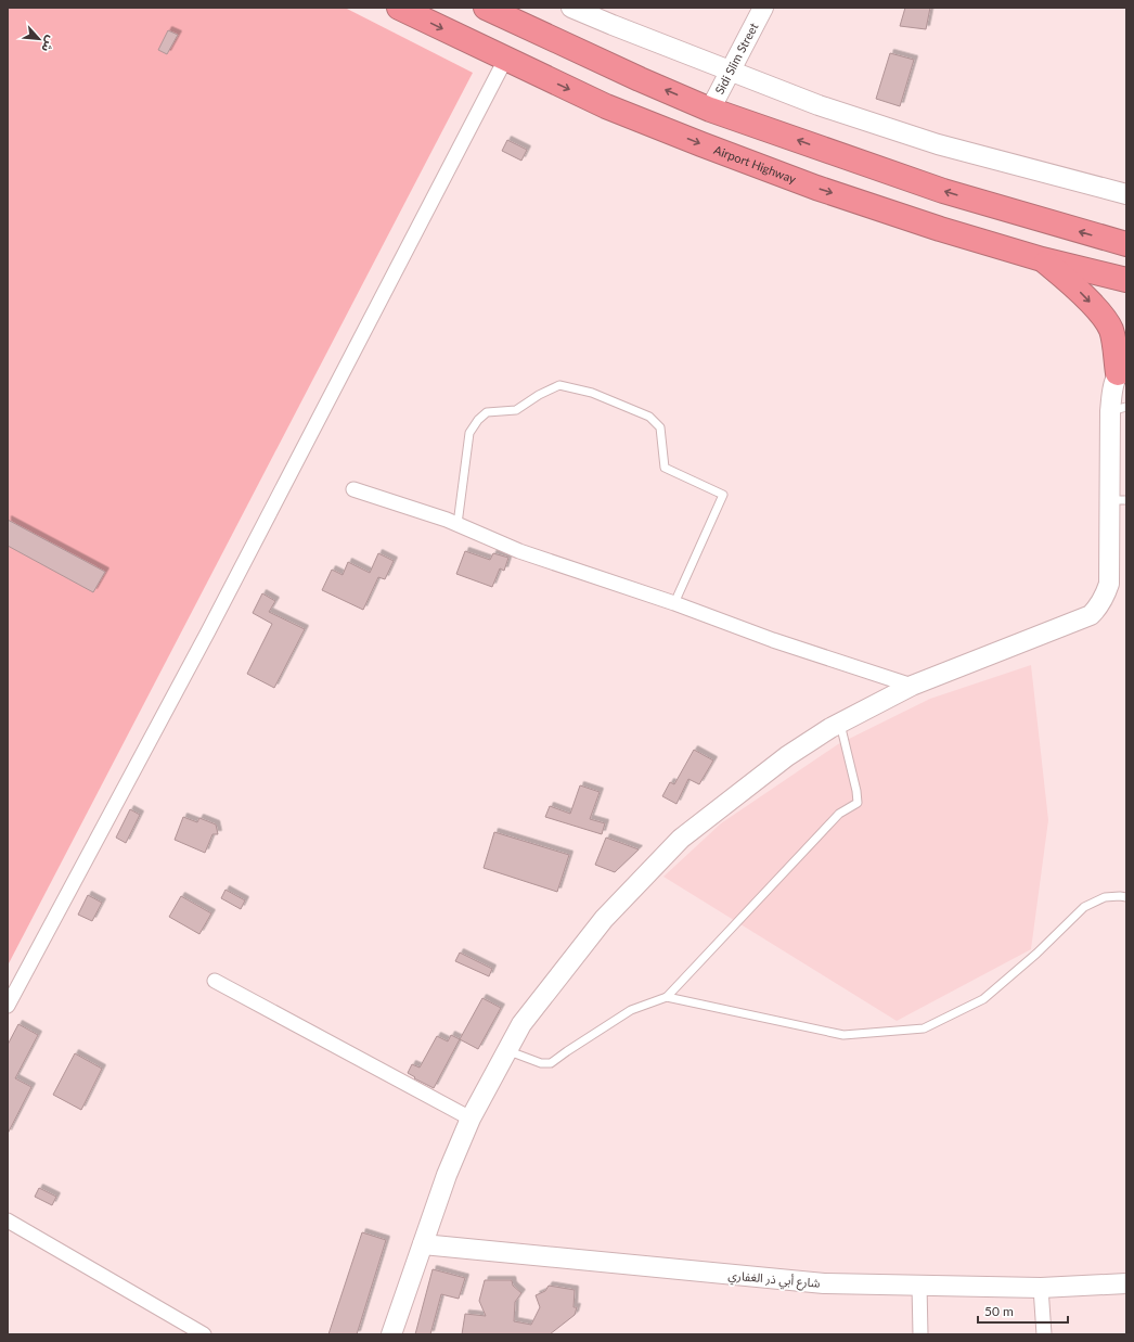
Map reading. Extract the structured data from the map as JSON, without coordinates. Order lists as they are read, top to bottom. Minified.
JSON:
{"streets":{"highway":["Airport Highway"],"street":["Sidi Slim Street","شارع أبي ذر الغفاري"]},"scale_bar":"50 m","north":"bottom right"}
